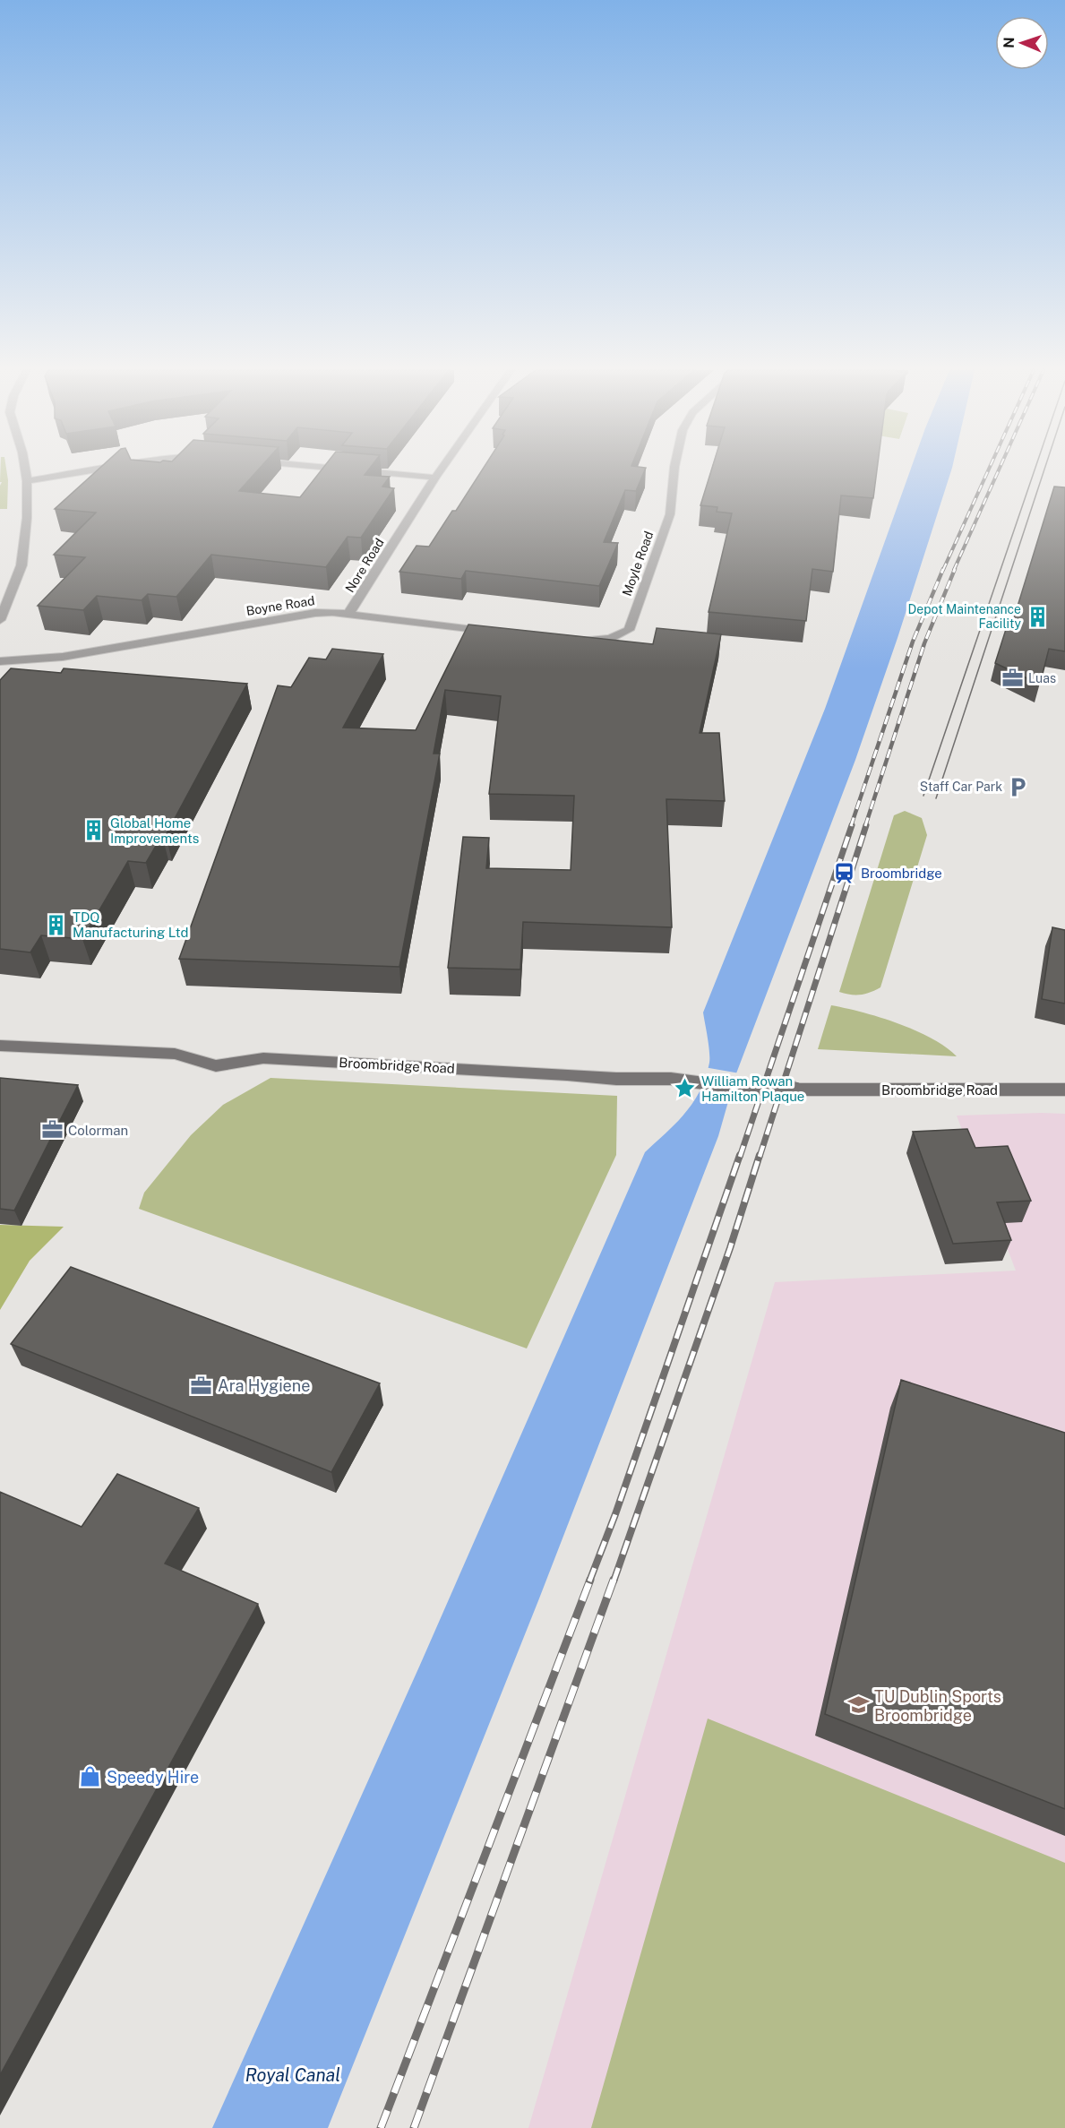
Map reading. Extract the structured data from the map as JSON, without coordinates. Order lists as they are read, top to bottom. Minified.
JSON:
{"streets":{"street":["Moyle Road","Nore Road","Boyne Road","Broombridge Road"]},"crossings":[["Nore Road","Boyne Road"]],"water":["Royal Canal"],"places":{"building":["Depot Maintenance Facility","Global Home Improvements","TDQ Manufacturing Ltd"],"office":["Luas","Colorman","Ara Hygiene"],"parking":["Staff Car Park"],"station":["Broombridge"],"place":["William Rowan Hamilton Plaque"],"school or university":["TU Dublin Sports Broombridge"],"shop":["Speedy Hire"]},"north":"left"}
